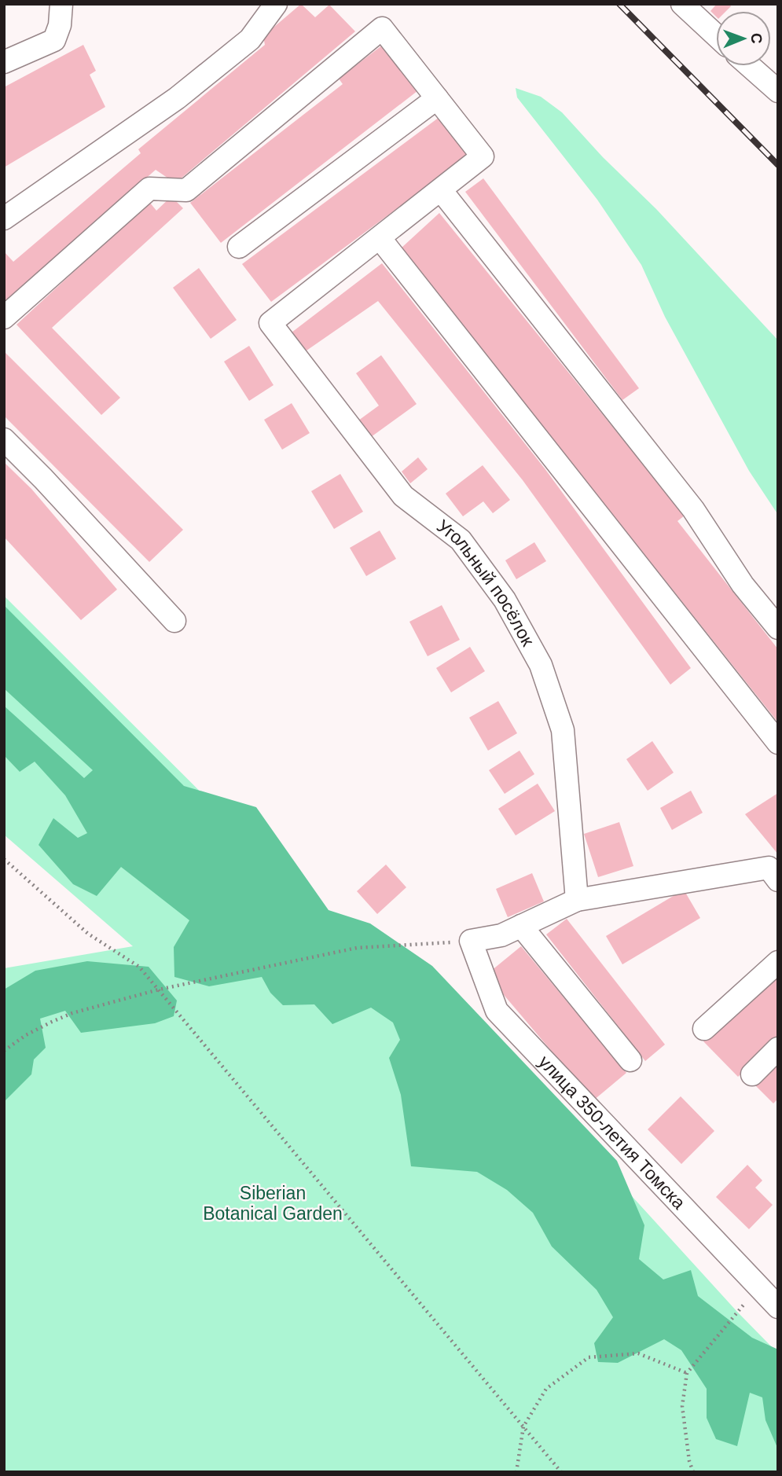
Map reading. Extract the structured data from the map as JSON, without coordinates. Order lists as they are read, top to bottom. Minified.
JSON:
{"streets":{"street":["Угольный посёлок","улица 350-летия Томска"]},"parks":["Siberian Botanical Garden"],"north":"right"}
